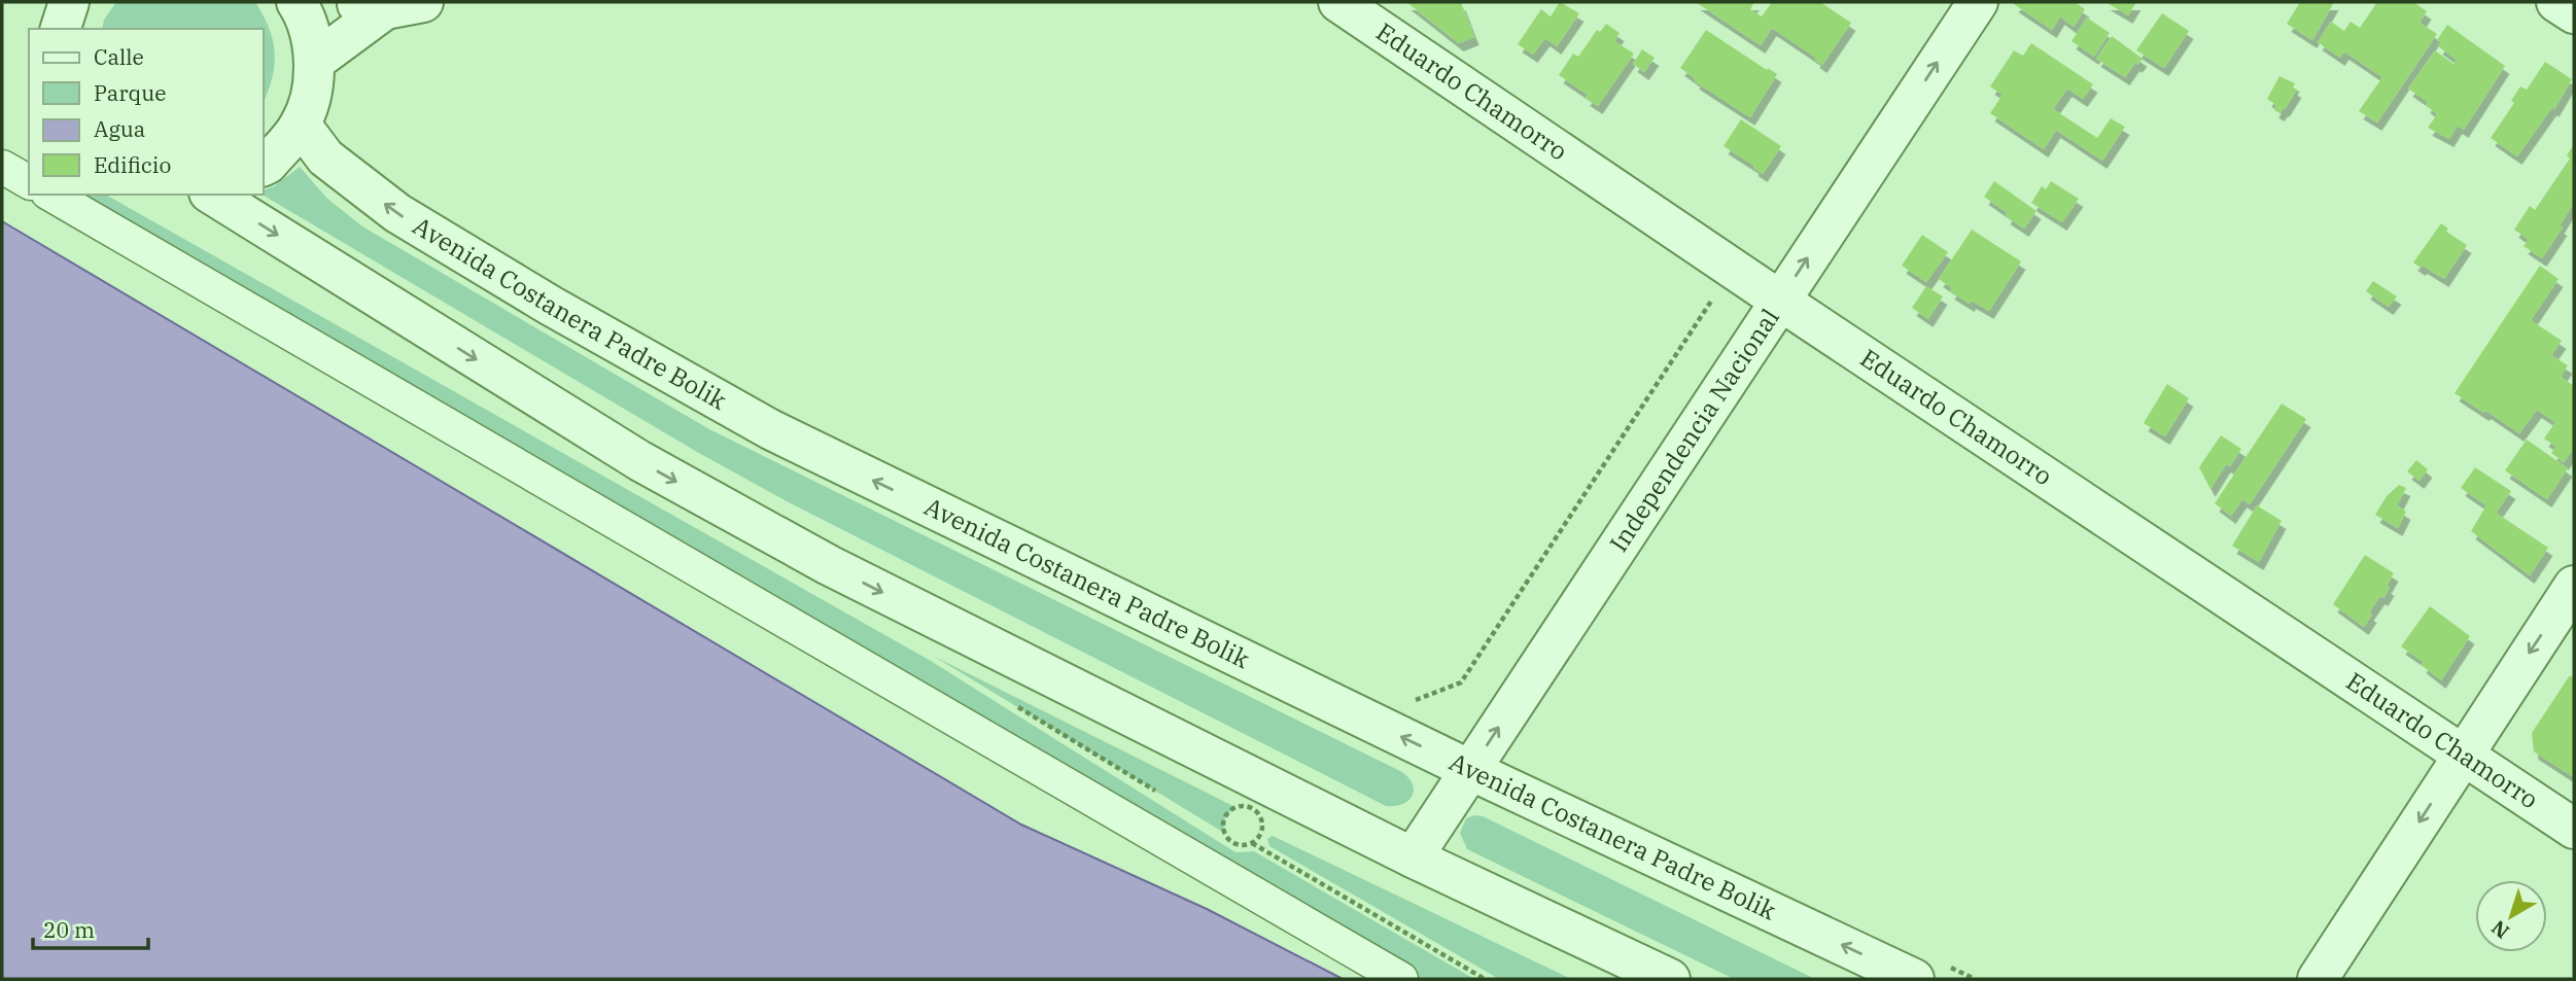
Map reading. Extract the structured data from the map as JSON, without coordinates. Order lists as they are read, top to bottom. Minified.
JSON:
{"streets":{"street":["Eduardo Chamorro","Avenida Costanera Padre Bolik","Independencia Nacional"]},"crossings":[["Eduardo Chamorro","Independencia Nacional"],["Avenida Costanera Padre Bolik","Independencia Nacional"]],"one_way":["Independencia Nacional"],"legend":["Calle","Parque","Agua","Edificio"],"scale_bar":"20 m","north":"bottom left"}
